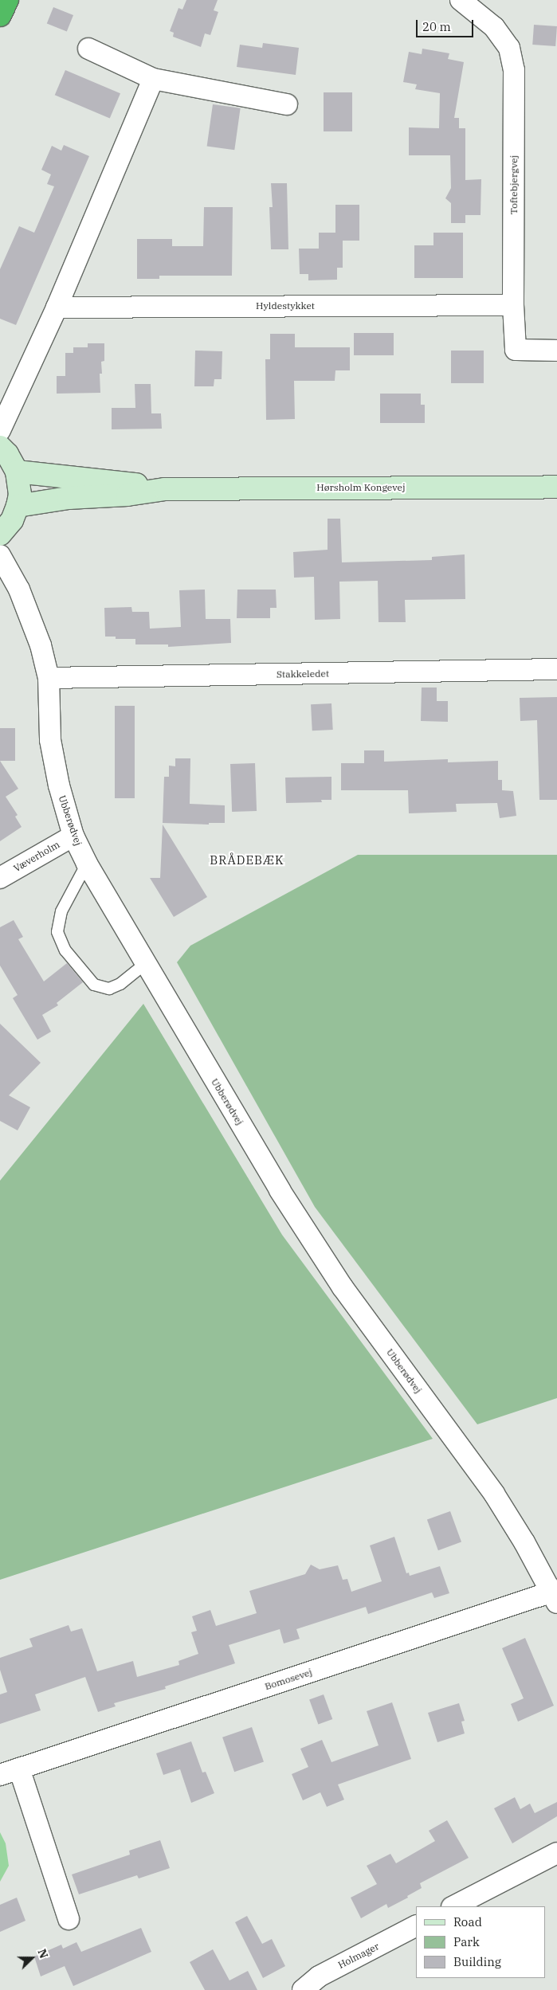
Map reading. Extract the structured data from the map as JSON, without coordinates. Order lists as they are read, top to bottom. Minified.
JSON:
{"streets":{"main road":["Hørsholm Kongevej"],"street":["Toftebjergvej","Hyldestykket","Stakkeledet","Ubberødvej","Væverholm","Bomosevej","Holmager"]},"crossings":[["Toftebjergvej","Hyldestykket"],["Stakkeledet","Ubberødvej"],["Ubberødvej","Væverholm"],["Ubberødvej","Bomosevej"]],"districts":["BRÅDEBÆK"],"legend":["Road","Park","Building"],"scale_bar":"20 m","north":"right"}
